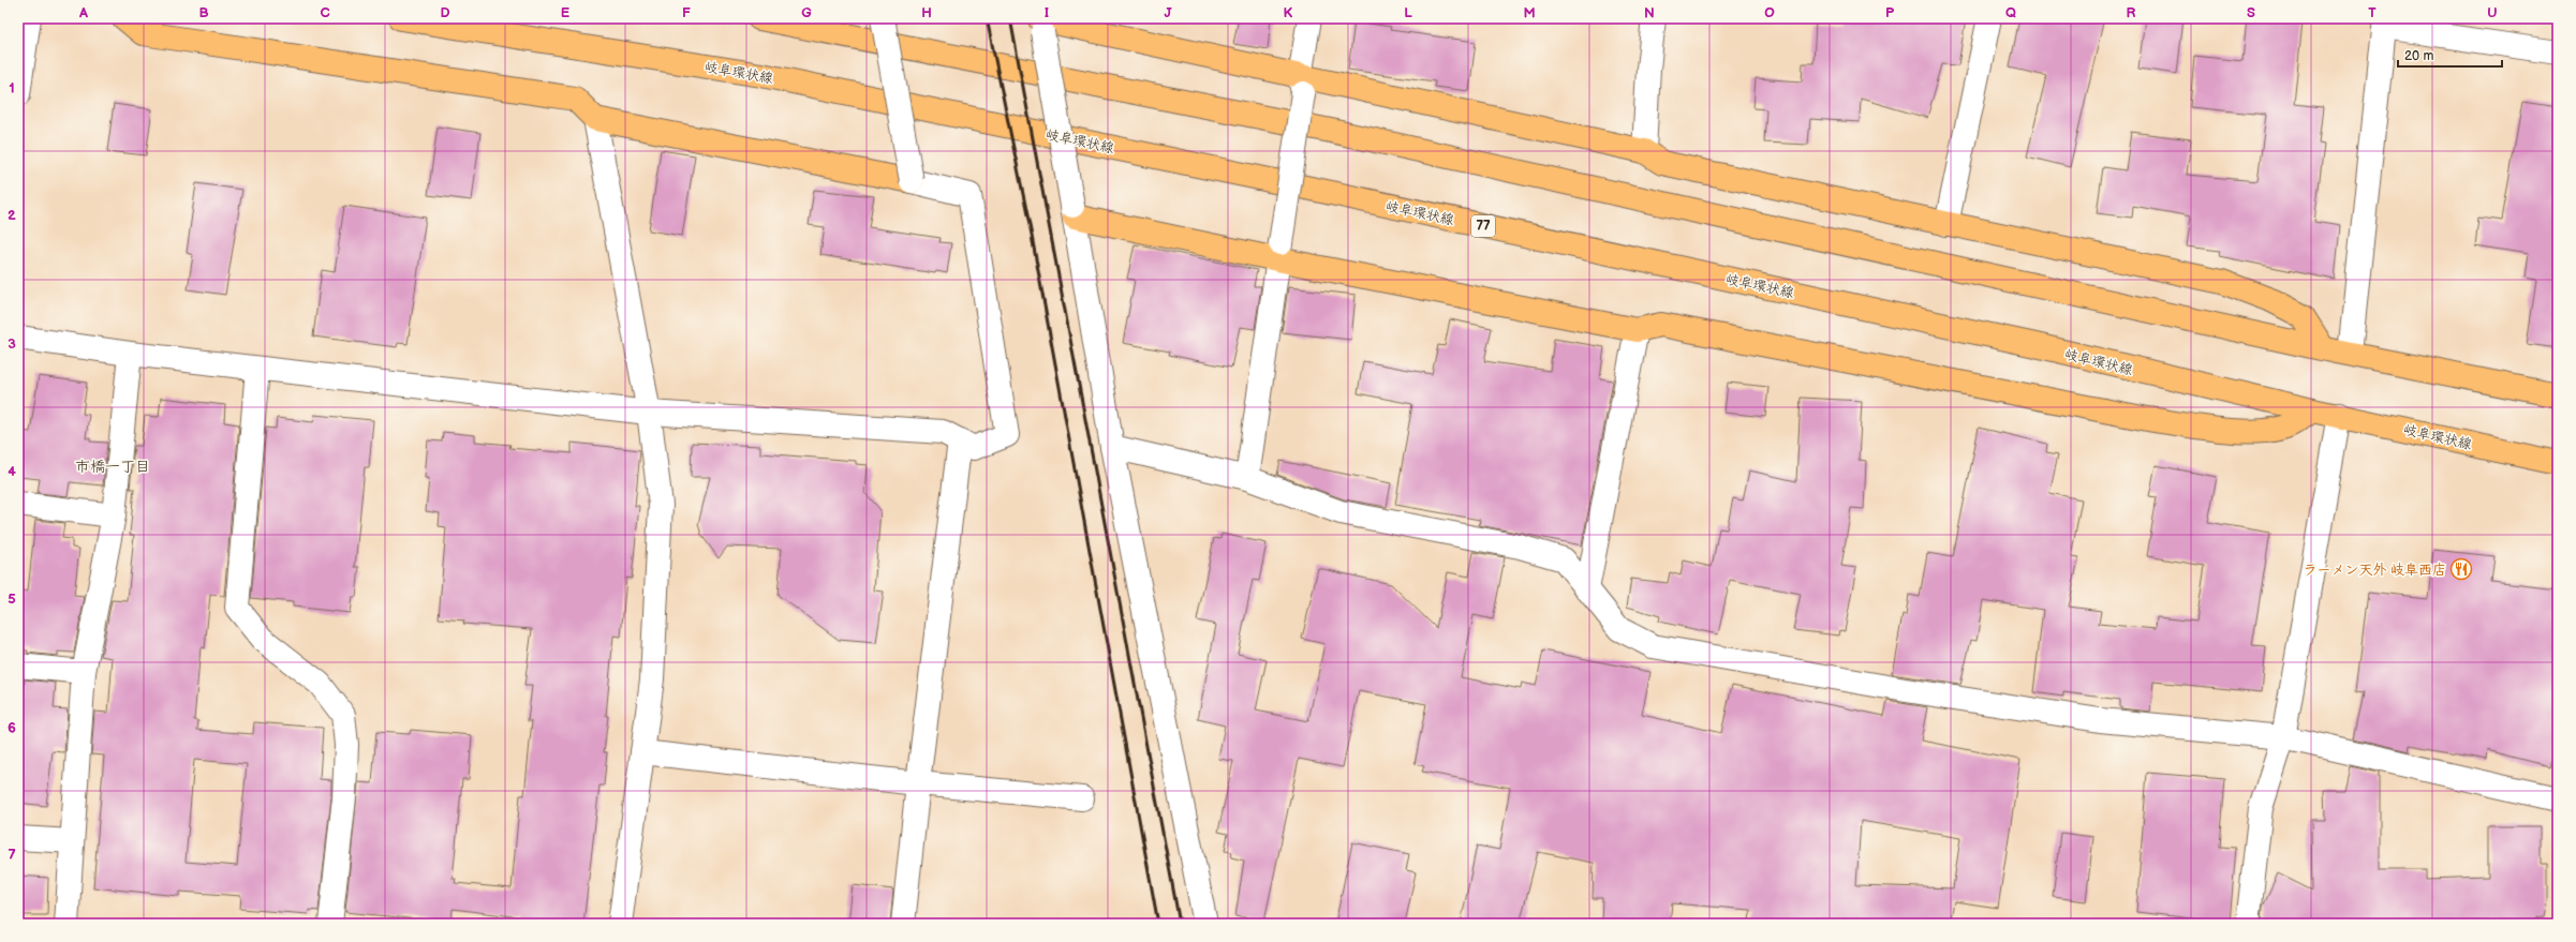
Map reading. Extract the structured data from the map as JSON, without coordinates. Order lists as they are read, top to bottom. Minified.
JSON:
{"streets":{"main road":["岐阜環状線","77"]},"districts":["市橋一丁目"],"places":{"restaurant":["ラーメン天外 岐阜西店"]},"scale_bar":"20 m","grid":{"columns":["A","B","C","D","E","F","G","H","I","J","K","L","M","N","O","P","Q","R","S","T","U"],"rows":["1","2","3","4","5","6","7"]}}
